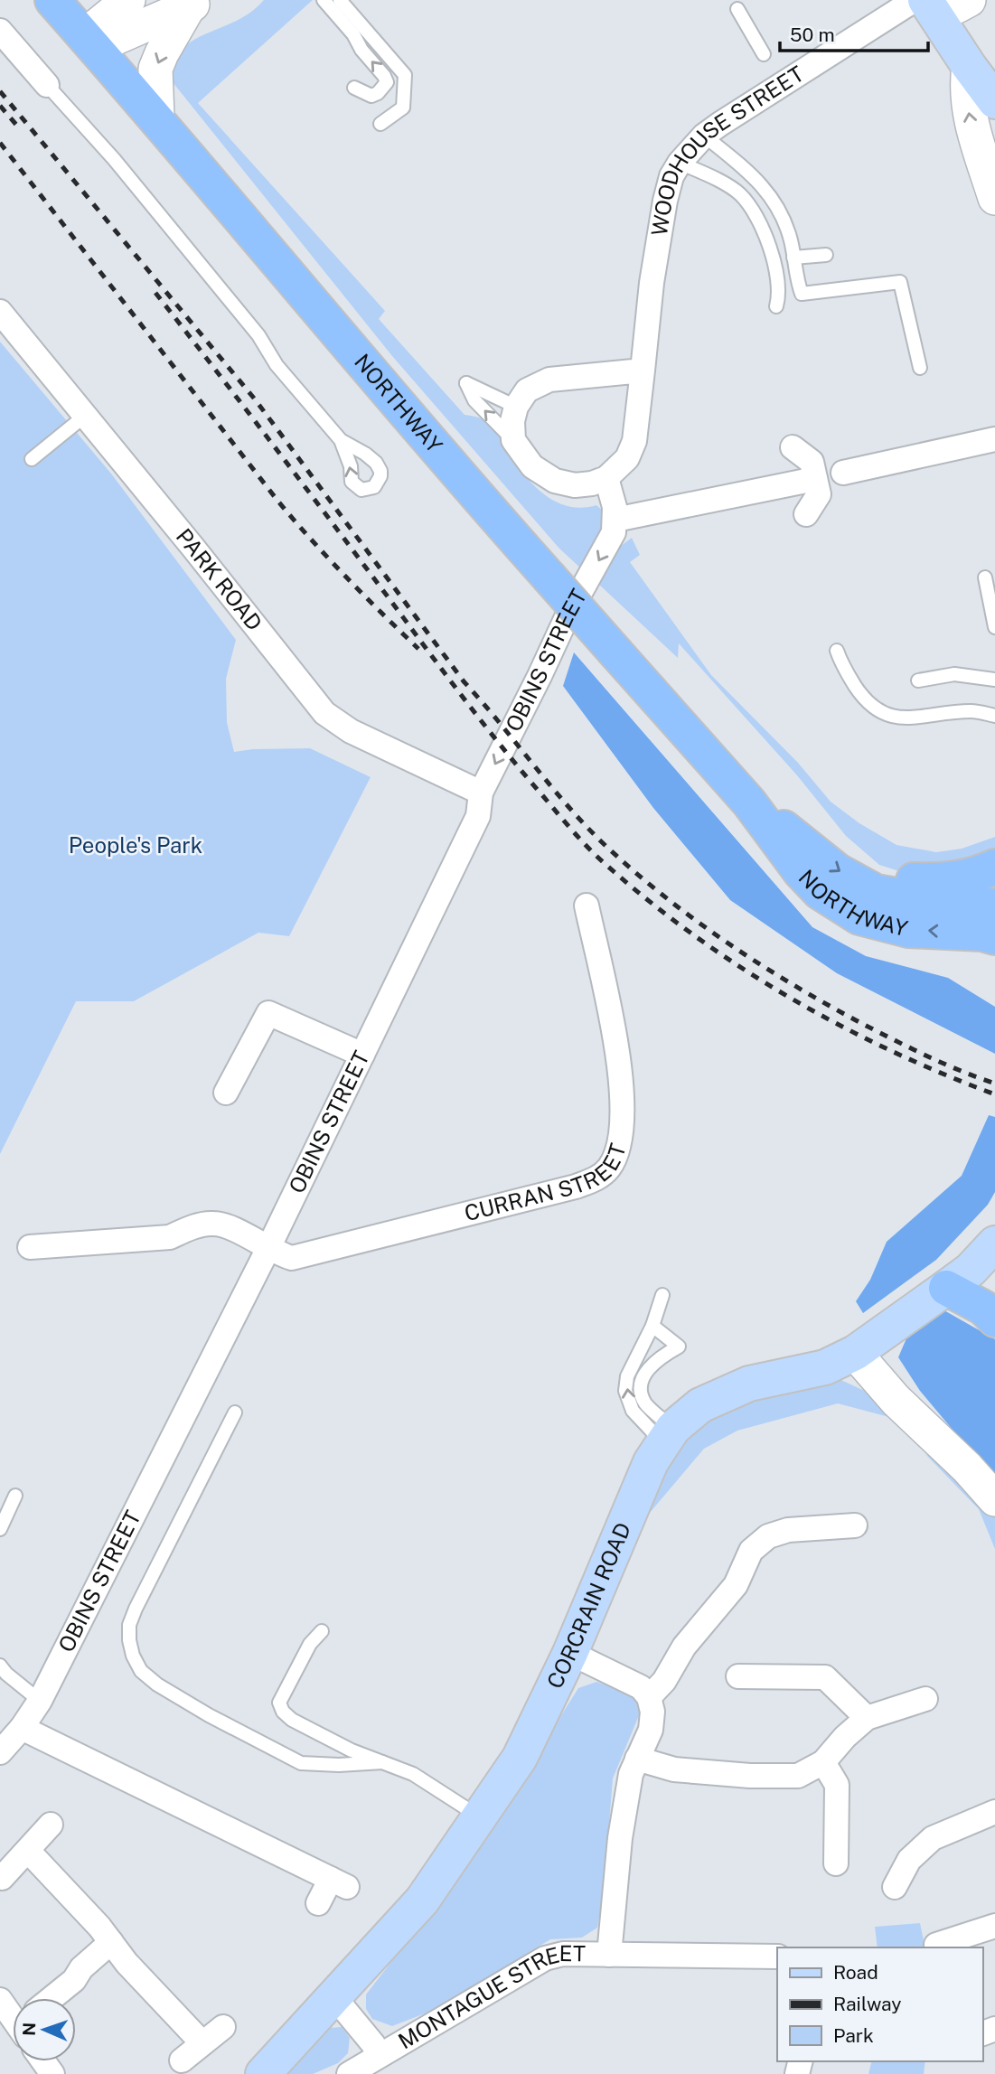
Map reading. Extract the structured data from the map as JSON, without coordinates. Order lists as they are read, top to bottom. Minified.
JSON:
{"streets":{"highway":["NORTHWAY"],"main road":["CORCRAIN ROAD"],"street":["WOODHOUSE STREET","PARK ROAD","OBINS STREET","CURRAN STREET","MONTAGUE STREET"]},"crossings":[["PARK ROAD","OBINS STREET"],["OBINS STREET","CURRAN STREET"]],"parks":["People's Park"],"legend":["Road","Railway","Park"],"scale_bar":"50 m","north":"left"}
